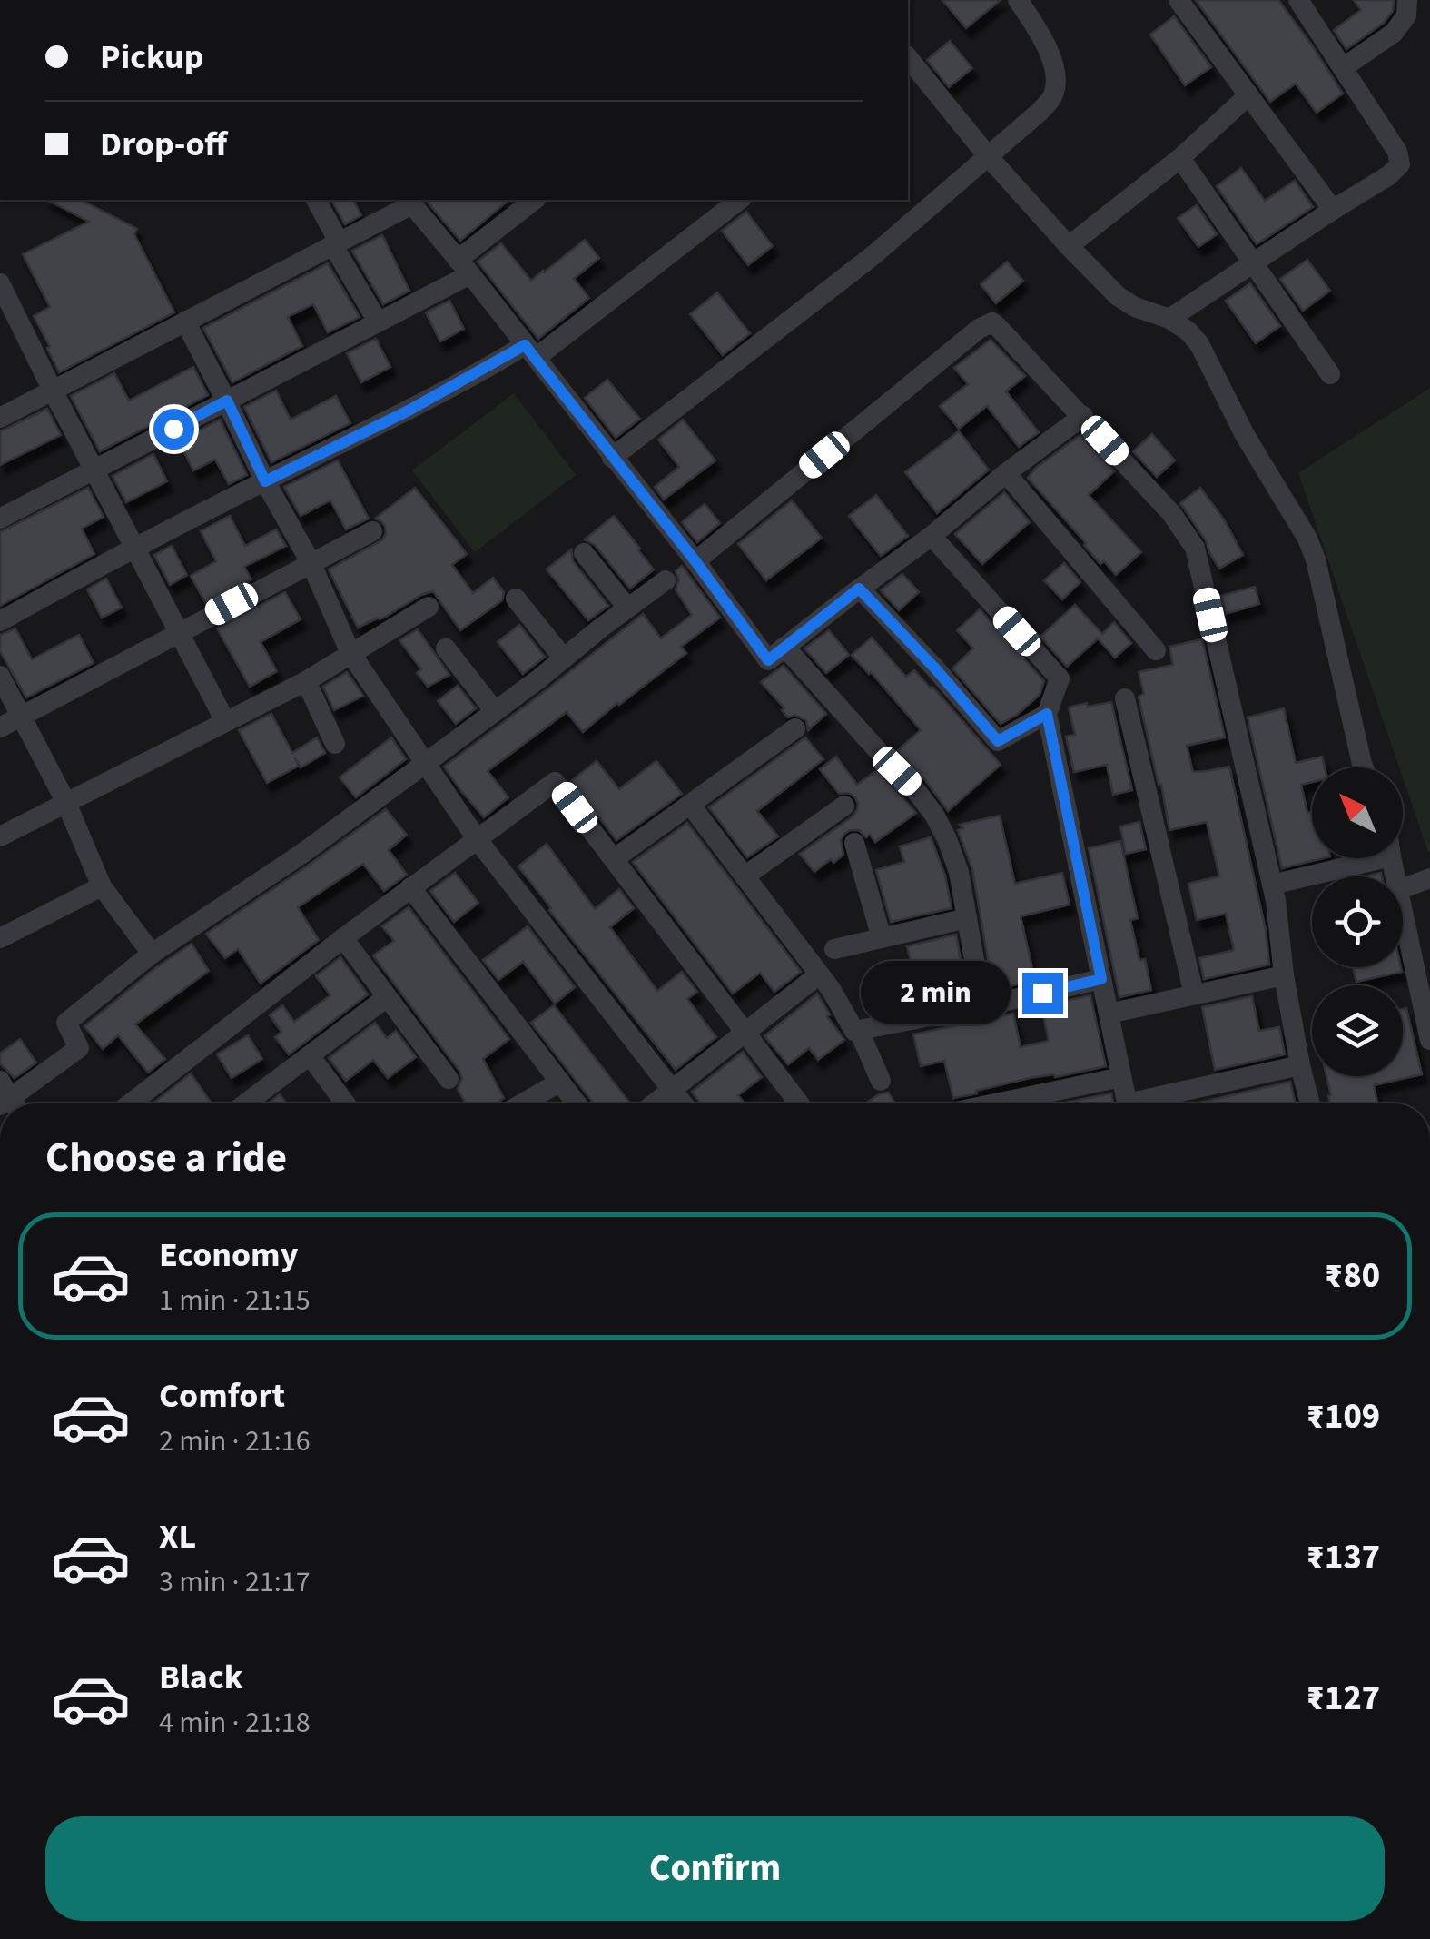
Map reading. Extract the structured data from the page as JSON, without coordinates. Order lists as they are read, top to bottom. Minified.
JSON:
{"north":"top left","page":{"banner":["Pickup","Drop-off"],"bubble":"2 min","heading":"Choose a ride","list":[{"name":"Economy","note":"1 min · 21:15","value":"₹80"},{"name":"Comfort","note":"2 min · 21:16","value":"₹109"},{"name":"XL","note":"3 min · 21:17","value":"₹137"},{"name":"Black","note":"4 min · 21:18","value":"₹127"}],"buttons":"Confirm"}}
